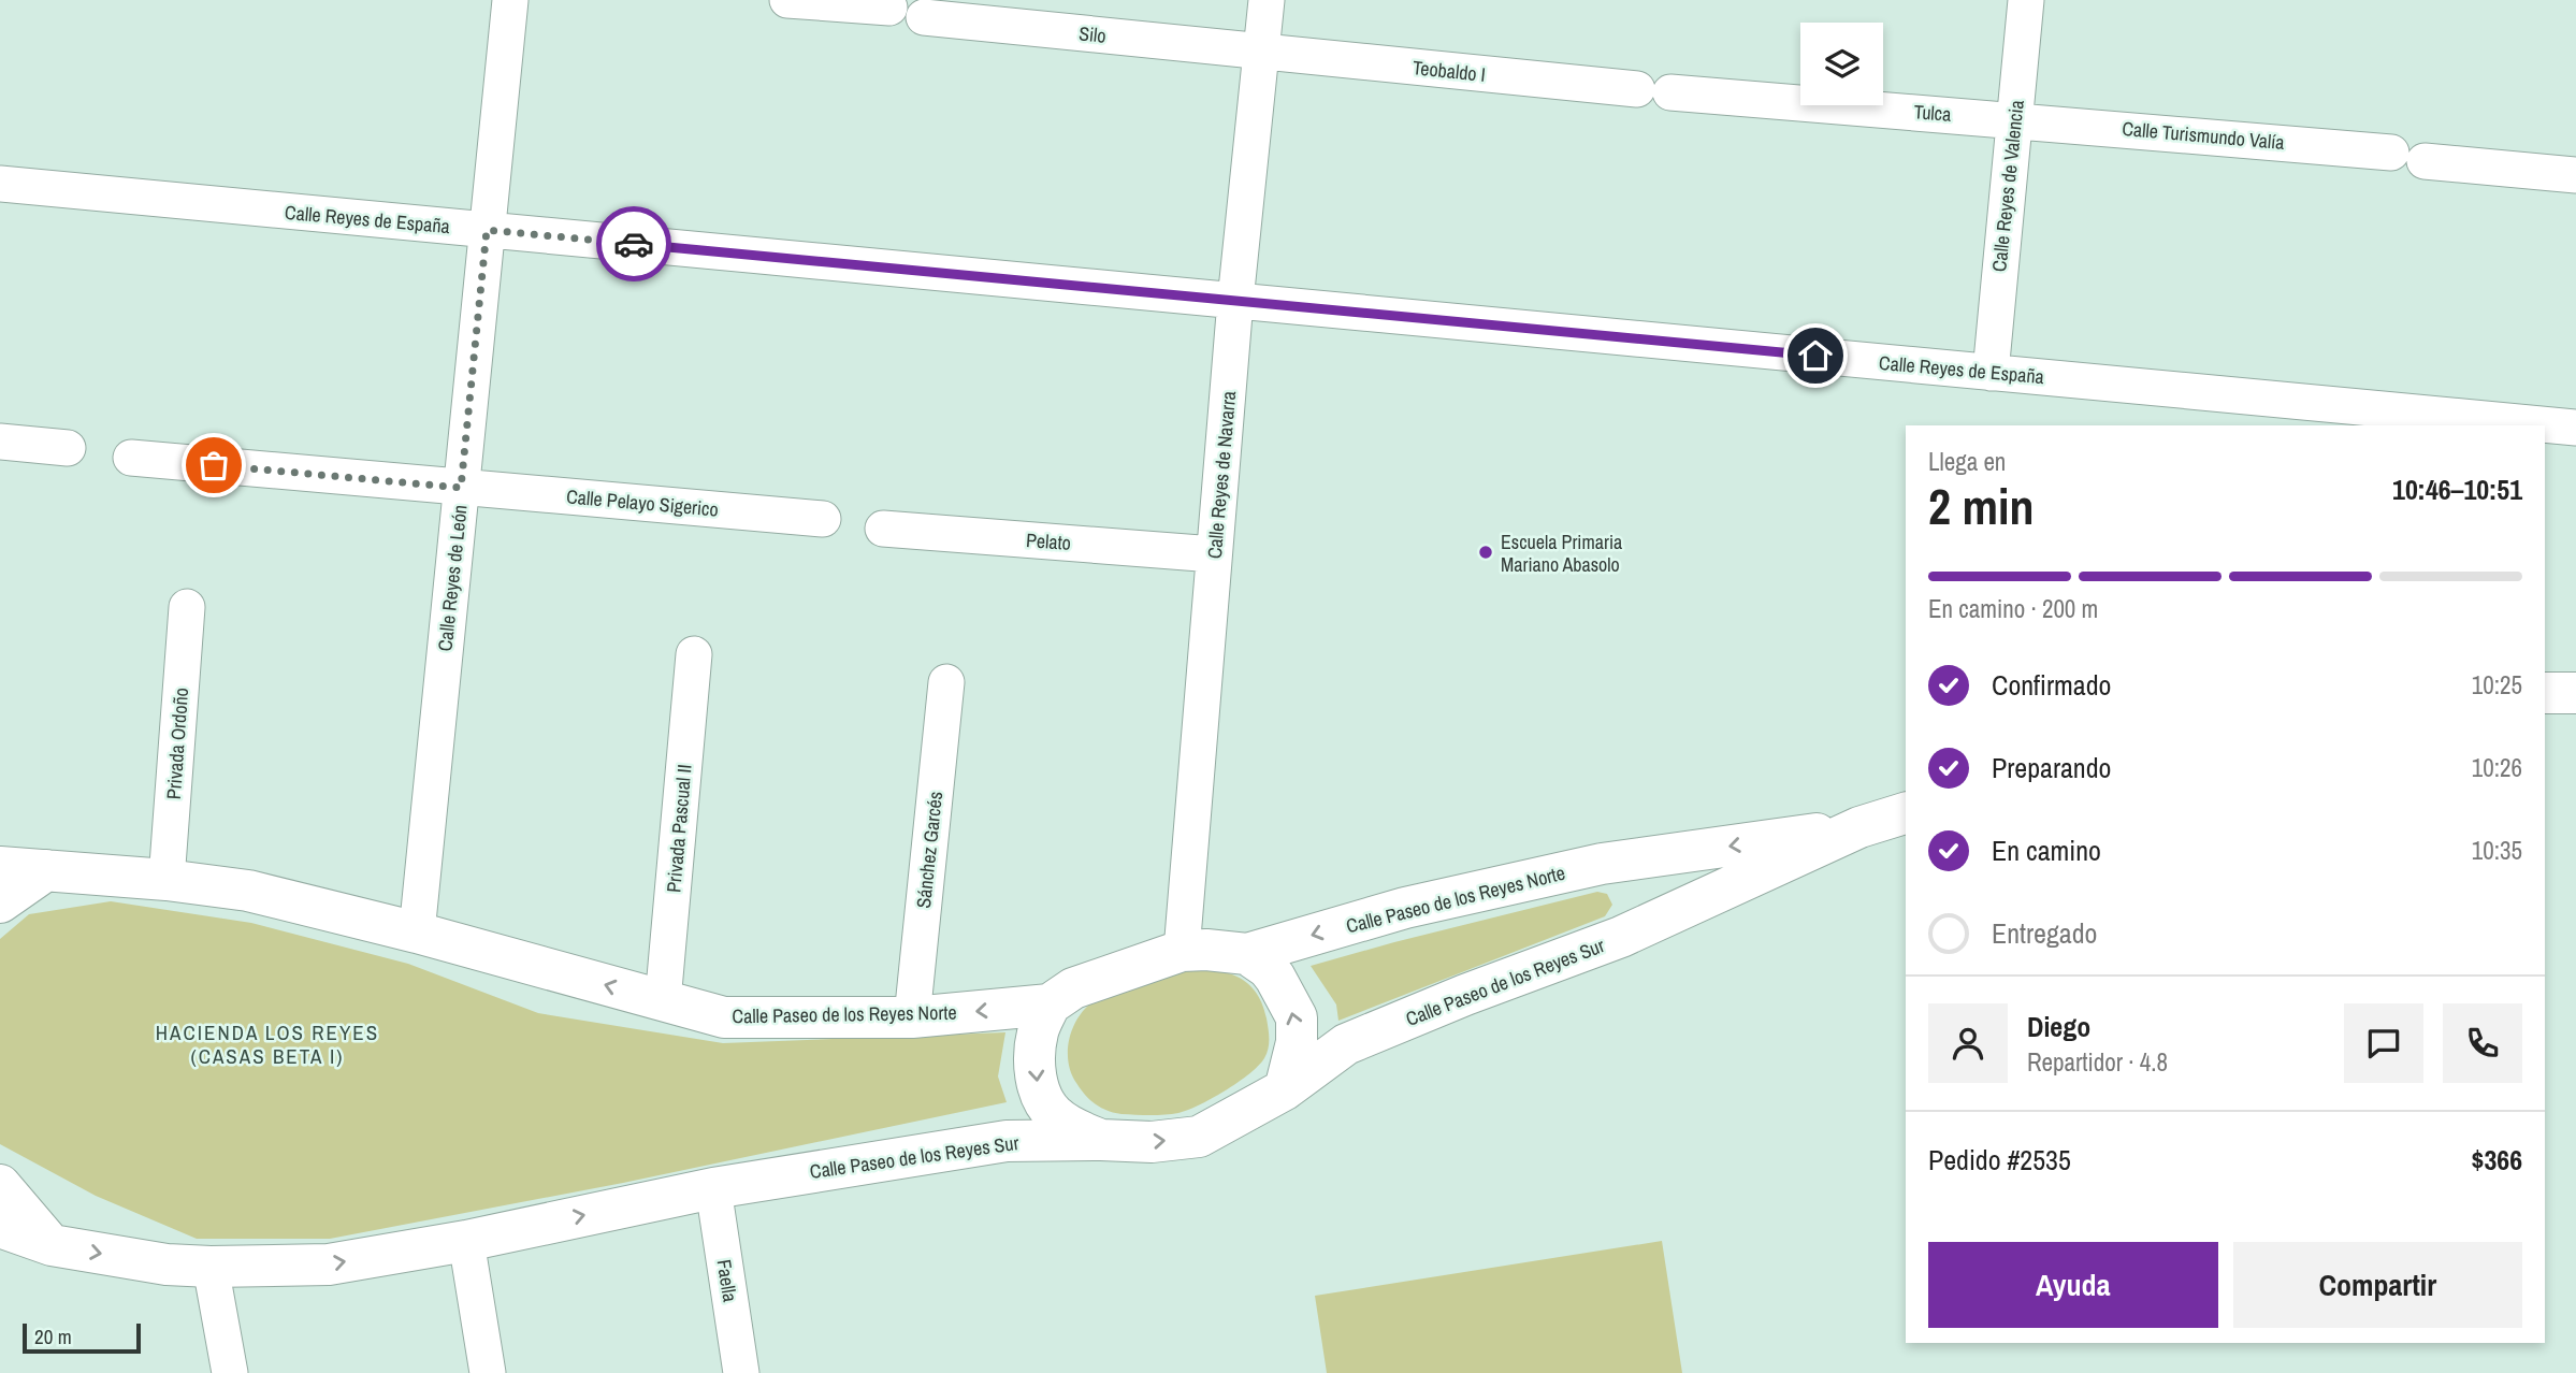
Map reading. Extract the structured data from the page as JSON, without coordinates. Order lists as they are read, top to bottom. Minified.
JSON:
{"streets":{"street":["Silo","Teobaldo I","Tulca","Calle Turismundo Valía","Calle Reyes de Valencia","Calle Reyes de España","Calle Reyes de Navarra","Calle Pelayo Sigerico","Pelato","Calle Reyes de León","Privada Ordoño","Privada Pascual II","Sánchez Garcés","Calle Paseo de los Reyes Norte","Calle Paseo de los Reyes Sur","Faella"]},"crossings":[["Silo","Teobaldo I"],["Silo","Calle Reyes de Navarra"],["Teobaldo I","Tulca"],["Teobaldo I","Calle Reyes de Navarra"],["Tulca","Calle Turismundo Valía"],["Tulca","Calle Reyes de Valencia"],["Calle Turismundo Valía","Calle Reyes de Valencia"],["Calle Reyes de Valencia","Calle Reyes de España"],["Calle Reyes de España","Calle Reyes de Navarra"],["Calle Reyes de España","Calle Reyes de León"],["Calle Reyes de Navarra","Pelato"],["Calle Reyes de Navarra","Calle Paseo de los Reyes Norte"],["Calle Reyes de Navarra","Calle Paseo de los Reyes Sur"],["Calle Pelayo Sigerico","Calle Reyes de León"],["Calle Reyes de León","Calle Paseo de los Reyes Norte"],["Privada Ordoño","Calle Paseo de los Reyes Norte"],["Privada Pascual II","Calle Paseo de los Reyes Norte"],["Sánchez Garcés","Calle Paseo de los Reyes Norte"],["Calle Paseo de los Reyes Norte","Calle Paseo de los Reyes Sur"],["Calle Paseo de los Reyes Sur","Faella"]],"one_way":["Calle Paseo de los Reyes Norte","Calle Paseo de los Reyes Sur"],"districts":["HACIENDA LOS REYES (CASAS BETA I)"],"places":["Escuela Primaria Mariano Abasolo"],"scale_bar":"20 m","page":{"heading":["2 min","Llega en","10:46–10:51"],"panel":["Diego","Repartidor · 4.8","Pedido #2535","$366"],"bar":"En camino · 200 m","list":[["Confirmado","10:25"],["Preparando","10:26"],["En camino","10:35"],"Entregado"],"buttons":["Ayuda","Compartir"],"scale":"20 m"}}
